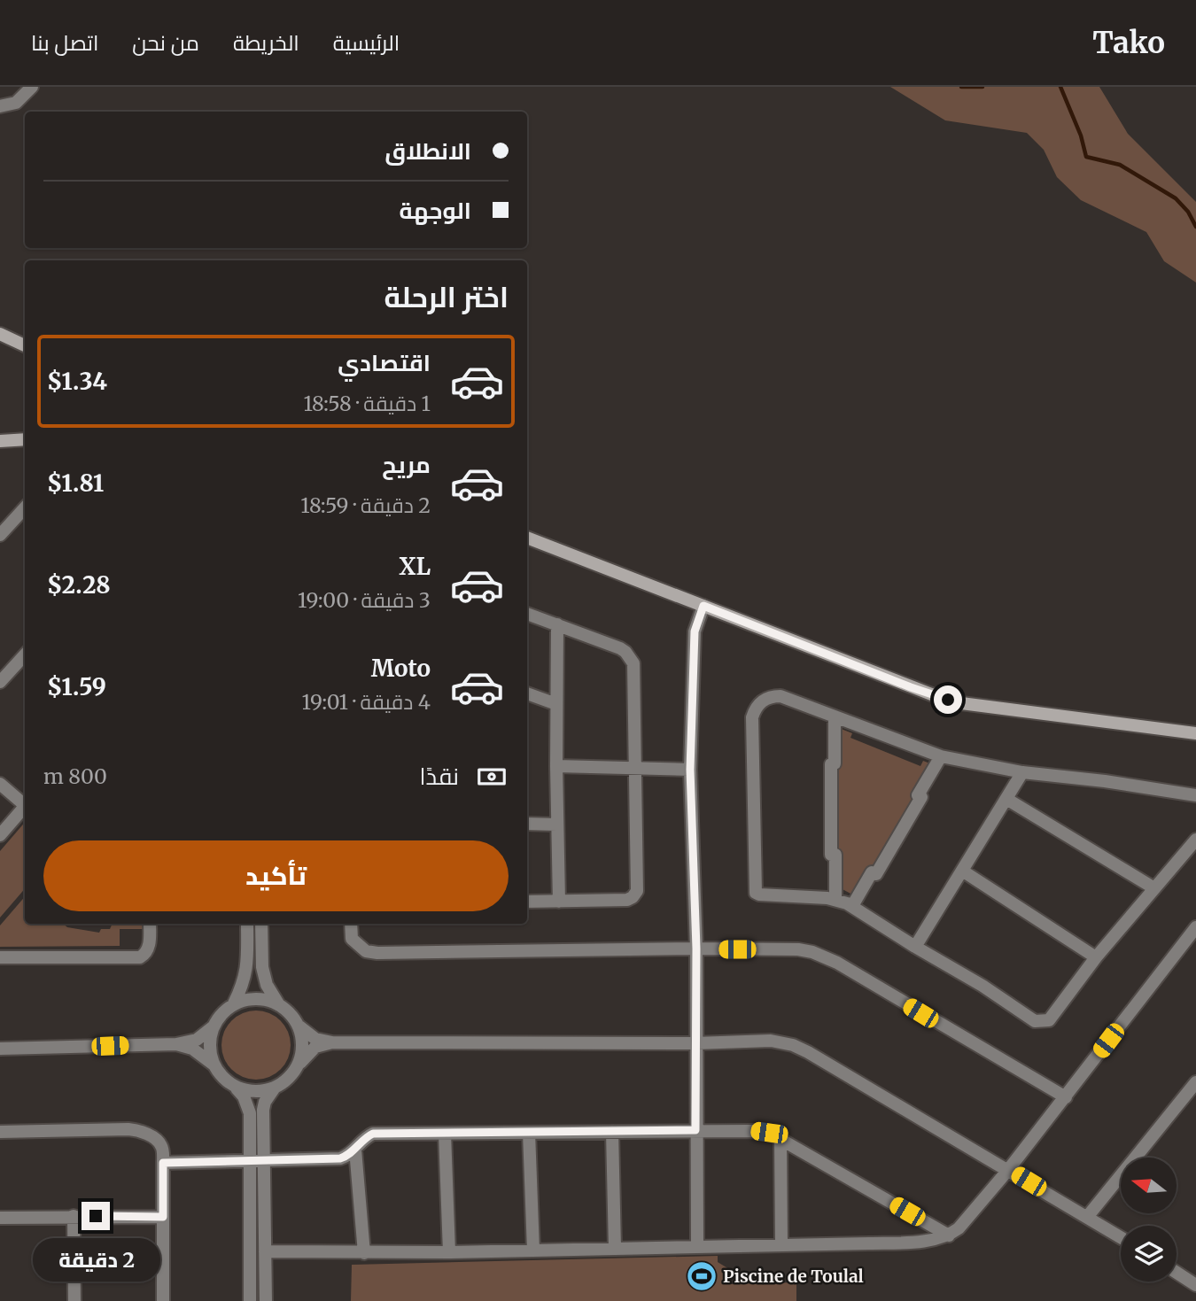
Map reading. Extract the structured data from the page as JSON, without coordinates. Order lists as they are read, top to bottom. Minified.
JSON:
{"places":{"sports":["Piscine de Toulal"]},"north":"left","page":{"header":"Tako","nav":["الرئيسية","الخريطة","من نحن","اتصل بنا"],"banner":["الانطلاق","الوجهة"],"heading":"اختر الرحلة","list":[{"name":"اقتصادي","note":"1 دقيقة · 18:58","value":"$1.34"},{"name":"مريح","note":"2 دقيقة · 18:59","value":"$1.81"},{"name":"XL","note":"3 دقيقة · 19:00","value":"$2.28"},{"name":"Moto","note":"4 دقيقة · 19:01","value":"$1.59"}],"pay":["نقدًا","800 m"],"buttons":"تأكيد","bubble":"2 دقيقة"}}
